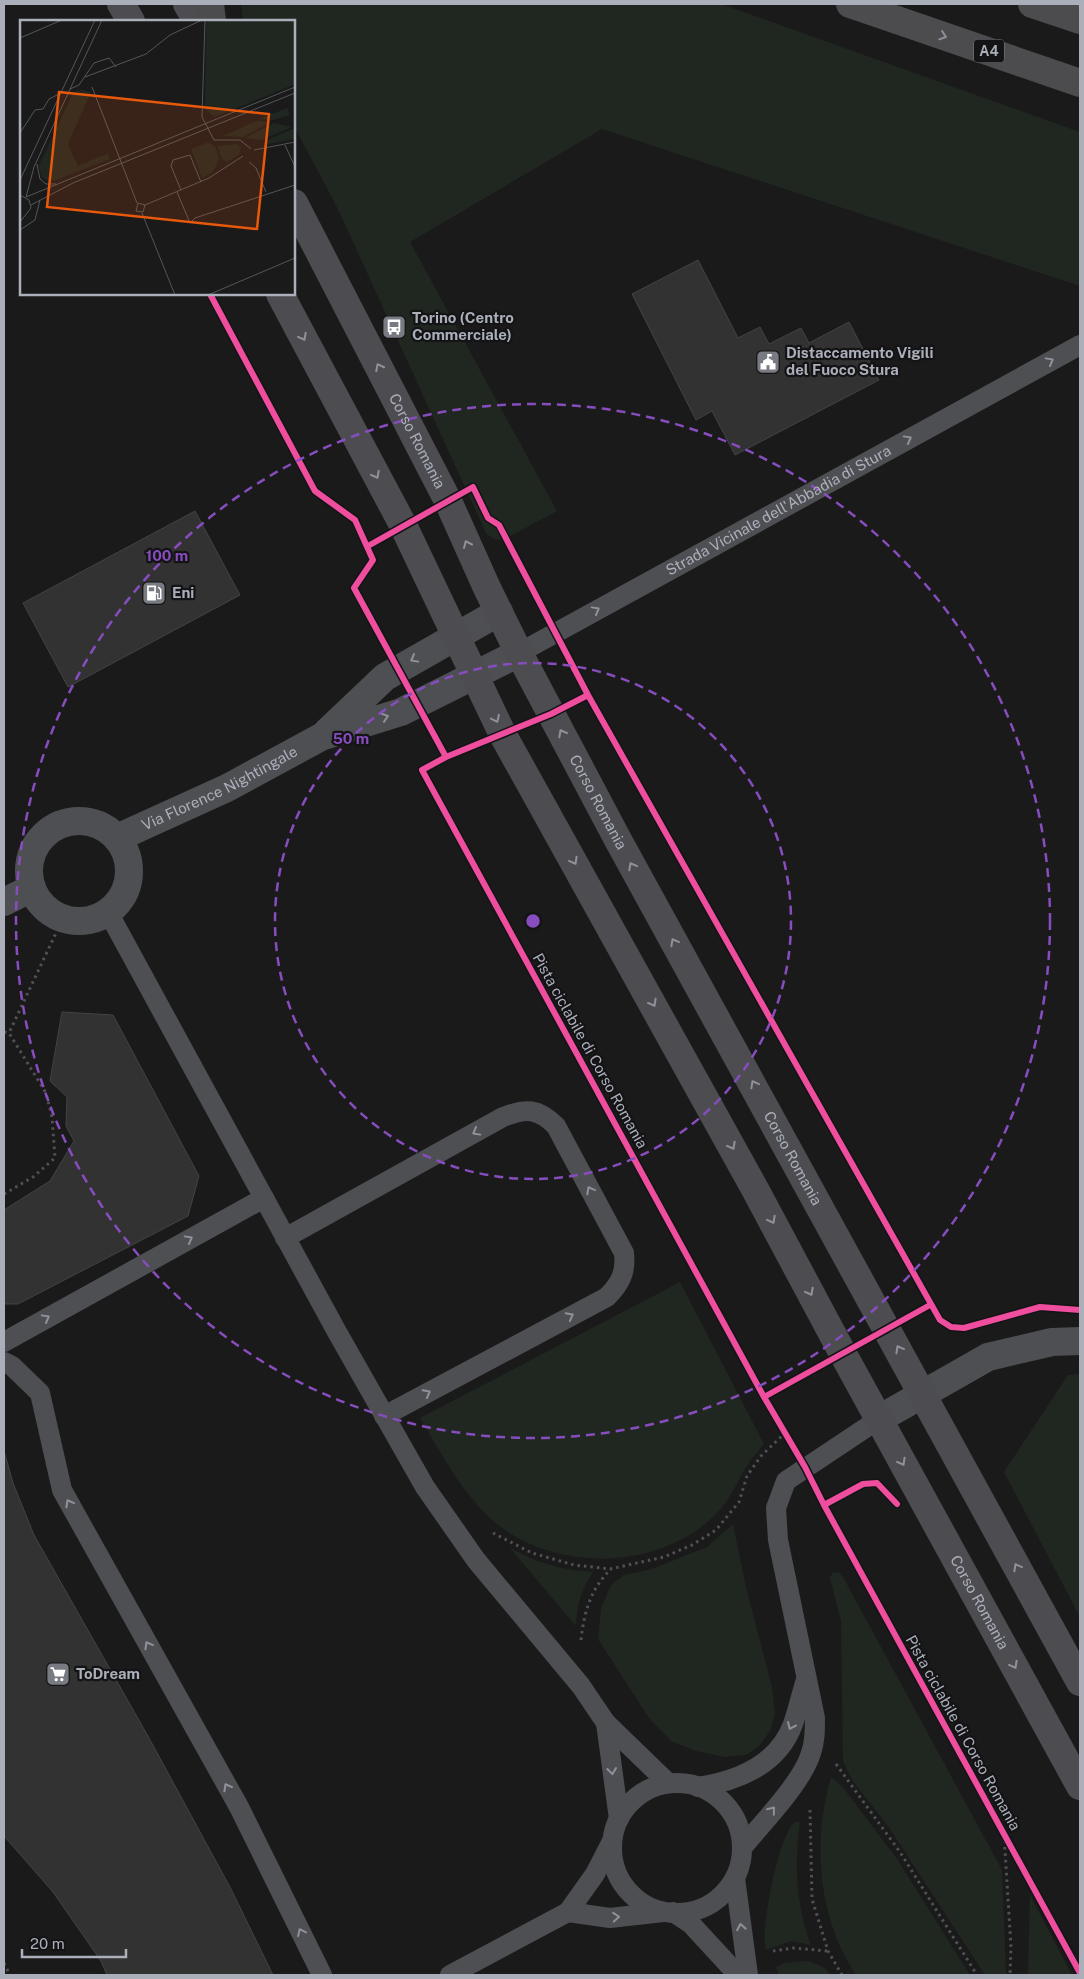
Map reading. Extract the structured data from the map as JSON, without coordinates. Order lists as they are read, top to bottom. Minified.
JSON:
{"streets":{"highway":["A4"],"main road":["Corso Romania"],"street":["Strada Vicinale dell'Abbadia di Stura","Via Florence Nightingale"],"cycle path":["Pista ciclabile di Corso Romania"]},"crossings":[["Corso Romania","Strada Vicinale dell'Abbadia di Stura"],["Corso Romania","Via Florence Nightingale"],["Strada Vicinale dell'Abbadia di Stura","Via Florence Nightingale"]],"one_way":["Strada Vicinale dell'Abbadia di Stura"],"places":{"bus stop":["Torino (Centro Commerciale)"],"public building":["Distaccamento Vigili del Fuoco Stura"],"fuel station":["Eni"],"supermarket":["ToDream"]},"scale_bar":"20 m","rings":["100 m","50 m"]}
